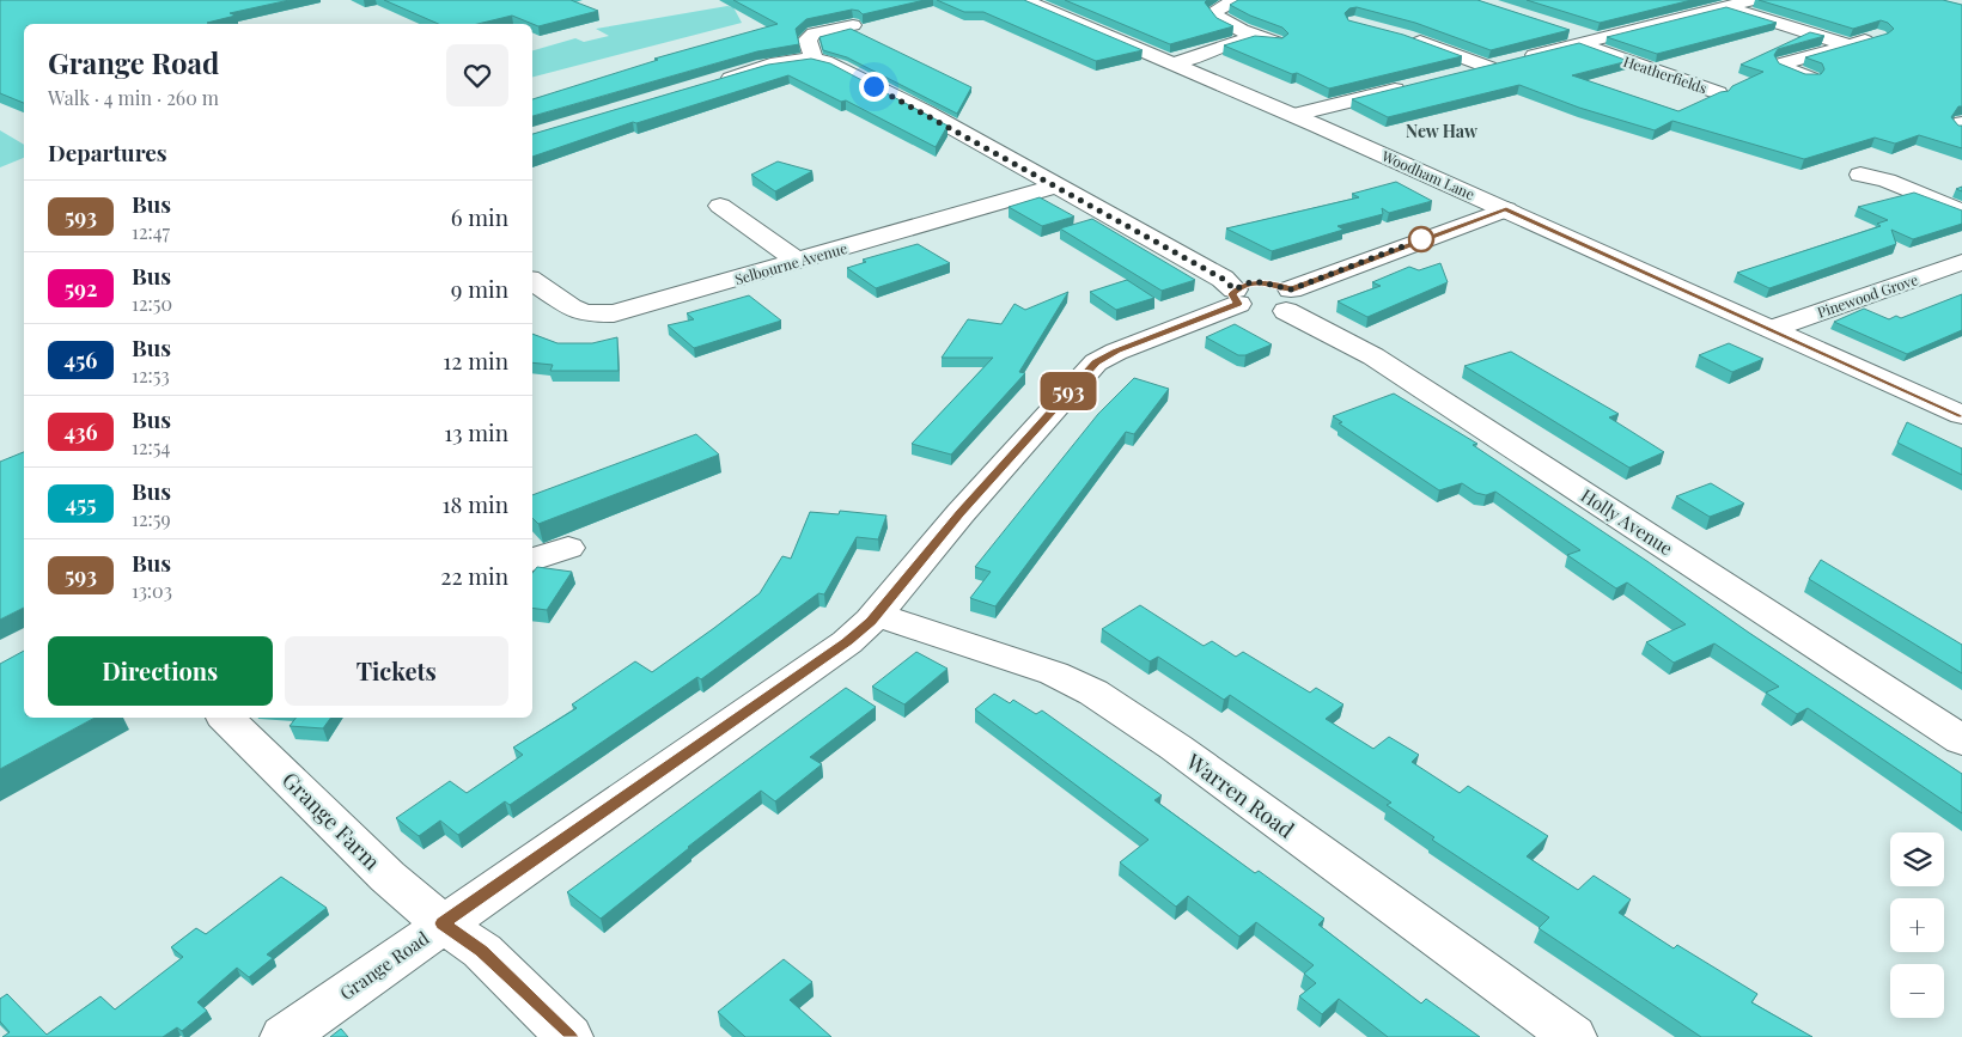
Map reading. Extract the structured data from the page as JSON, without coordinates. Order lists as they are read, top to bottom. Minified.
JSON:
{"streets":{"street":["Heatherfields","Woodham Lane","Selbourne Avenue","Pinewood Grove","Holly Avenue","Warren Road","Grange Farm","Grange Road"]},"crossings":[["Woodham Lane","Pinewood Grove"],["Woodham Lane","Grange Road"],["Holly Avenue","Grange Road"],["Warren Road","Grange Road"],["Grange Farm","Grange Road"]],"districts":["New Haw"],"lines":["bus line 593"],"page":{"on_map":"593","heading":[["Grange Road","Walk · 4 min · 260 m"],"Departures"],"list":[{"mark":"593","name":"Bus","note":"12:47","value":"6 min"},{"mark":"592","name":"Bus","note":"12:50","value":"9 min"},{"mark":"456","name":"Bus","note":"12:53","value":"12 min"},{"mark":"436","name":"Bus","note":"12:54","value":"13 min"},{"mark":"455","name":"Bus","note":"12:59","value":"18 min"},{"mark":"593","name":"Bus","note":"13:03","value":"22 min"}],"buttons":["Directions","Tickets"],"map_buttons":["+","−"]}}
